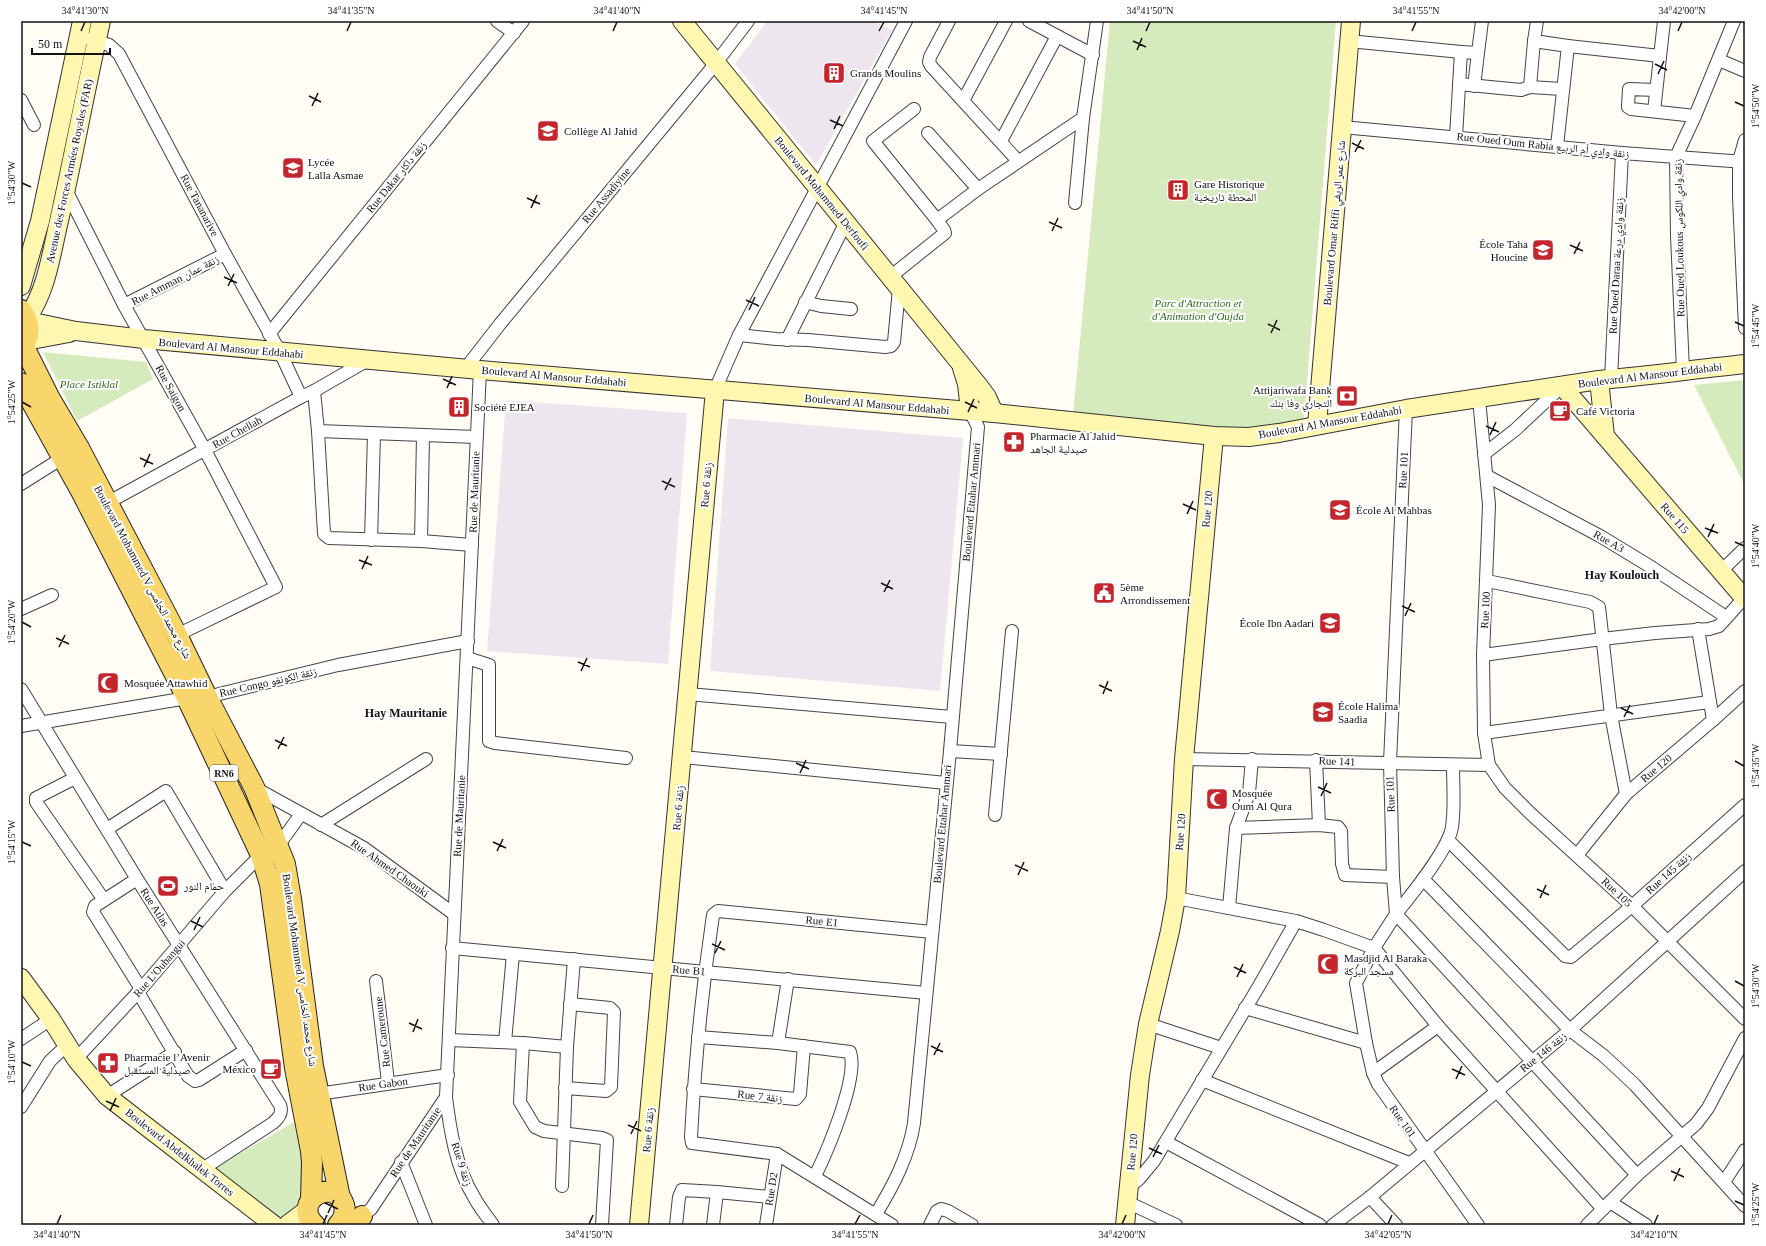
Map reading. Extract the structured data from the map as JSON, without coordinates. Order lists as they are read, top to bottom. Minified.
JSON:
{"streets":{"main road":["Boulevard Mohammed V شارع محمد الخامس","RN6"],"street":["Rue Oued Oum Rabia زنقة وادي أم الربيع","Avenue des Forces Armées Royales (FAR)","Rue Dakar زنقة داكار","Boulevard Mohammed Derfoufi","Rue Assadiyine","Rue Tananarive","Boulevard Omar Riffi شارع عمر الريفي","Rue Oued Loukous زنقة وادي اللكوس","Rue Oued Daraa زنقة وادي درعة","Rue Amman زنقة عمان","Boulevard Al Mansour Eddahabi","Rue Saigon","Rue Chellah","Rue 101","Rue 6 زنقة","Rue de Mauritanie","Boulevard Ettahar Ammari","Rue 120","Rue 115","Rue A3","Rue 100","Rue Congo زنقة الكونغو","Rue 141","Rue Ahmed Chaouki","Rue 145 زنقة","Rue 105","Rue Atlas","Rue E1","Rue L'Oubangui","Rue B1","Rue Cameroune","Rue 146 زنقة","Rue Gabon","Rue 7 زنقة","Boulevard Abdelkhalek Torres","Rue 9 زنقة","Rue D2"]},"crossings":[["Rue Oued Oum Rabia زنقة وادي أم الربيع","Boulevard Omar Riffi شارع عمر الريفي"],["Rue Oued Oum Rabia زنقة وادي أم الربيع","Rue Oued Loukous زنقة وادي اللكوس"],["Rue Oued Oum Rabia زنقة وادي أم الربيع","Rue Oued Daraa زنقة وادي درعة"],["Avenue des Forces Armées Royales (FAR)","Rue Tananarive"],["Avenue des Forces Armées Royales (FAR)","Boulevard Al Mansour Eddahabi"],["Avenue des Forces Armées Royales (FAR)","Rue Saigon"],["Avenue des Forces Armées Royales (FAR)","Boulevard Mohammed V شارع محمد الخامس"],["Rue Dakar زنقة داكار","Rue Tananarive"],["Boulevard Mohammed Derfoufi","Rue Assadiyine"],["Boulevard Mohammed Derfoufi","Boulevard Al Mansour Eddahabi"],["Boulevard Mohammed Derfoufi","Boulevard Ettahar Ammari"],["Rue Assadiyine","Boulevard Al Mansour Eddahabi"],["Rue Assadiyine","Rue de Mauritanie"],["Rue Tananarive","Rue Amman زنقة عمان"],["Rue Tananarive","Boulevard Al Mansour Eddahabi"],["Rue Tananarive","Rue Chellah"],["Boulevard Omar Riffi شارع عمر الريفي","Boulevard Al Mansour Eddahabi"],["Rue Oued Loukous زنقة وادي اللكوس","Boulevard Al Mansour Eddahabi"],["Rue Oued Daraa زنقة وادي درعة","Boulevard Al Mansour Eddahabi"],["Rue Amman زنقة عمان","Rue Saigon"],["Boulevard Al Mansour Eddahabi","Rue Saigon"],["Boulevard Al Mansour Eddahabi","Rue Chellah"],["Boulevard Al Mansour Eddahabi","Rue 101"],["Boulevard Al Mansour Eddahabi","Rue 6 زنقة"],["Boulevard Al Mansour Eddahabi","Rue de Mauritanie"],["Boulevard Al Mansour Eddahabi","Boulevard Ettahar Ammari"],["Boulevard Al Mansour Eddahabi","Rue 120"],["Boulevard Al Mansour Eddahabi","Rue 115"],["Boulevard Al Mansour Eddahabi","Boulevard Mohammed V شارع محمد الخامس"],["Boulevard Al Mansour Eddahabi","Rue 100"],["Rue Saigon","Rue Chellah"],["Rue Saigon","Boulevard Mohammed V شارع محمد الخامس"],["Rue Chellah","Boulevard Mohammed V شارع محمد الخامس"],["Rue 101","Rue 141"],["Rue 101","Rue 146 زنقة"],["Rue 6 زنقة","Rue B1"],["Rue de Mauritanie","Boulevard Mohammed V شارع محمد الخامس"],["Rue de Mauritanie","Rue Congo زنقة الكونغو"],["Rue de Mauritanie","Rue Ahmed Chaouki"],["Rue de Mauritanie","Rue B1"],["Rue de Mauritanie","Rue Gabon"],["Rue de Mauritanie","Rue 9 زنقة"],["Boulevard Ettahar Ammari","Rue E1"],["Boulevard Ettahar Ammari","Rue B1"],["Rue 120","Rue 141"],["Rue 120","Rue 105"],["Rue A3","Rue 100"],["Boulevard Mohammed V شارع محمد الخامس","Rue Congo زنقة الكونغو"],["Boulevard Mohammed V شارع محمد الخامس","Rue Ahmed Chaouki"],["Boulevard Mohammed V شارع محمد الخامس","Rue L'Oubangui"],["Boulevard Mohammed V شارع محمد الخامس","Rue Gabon"],["Rue 100","Rue 141"],["Rue 100","Rue 105"],["Rue Congo زنقة الكونغو","Rue Atlas"],["Rue 141","Rue 105"],["Rue 145 زنقة","Rue 105"],["Rue 105","Rue 146 زنقة"],["Rue Atlas","Rue L'Oubangui"],["Rue Atlas","Boulevard Abdelkhalek Torres"],["Rue E1","Rue B1"],["Rue L'Oubangui","Boulevard Abdelkhalek Torres"],["Rue Cameroune","Rue Gabon"]],"districts":["Hay Koulouch","Hay Mauritanie"],"parks":["Parc d'Attraction et d'Animation d'Oujda","Place Istiklal"],"places":{"building":["Grands Moulins","Gare Historique المحطة تاريخية","Société EJEA"],"school or university":["Collège Al Jahid","Lycée Lalla Asmae","École Taha Houcine","École Al Mahbas","École Ibn Aadari","École Halima Saadia"],"bank":["Attijariwafa Bank التجاري وفا بنك"],"cafe":["Café Victoria","México"],"pharmacy":["Pharmacie Al Jahid صيدلية الجاهد","Pharmacie l’Avenir صيدلية المستقبل"],"public building":["5ème Arrondissement"],"mosque":["Mosquée Attawhid","Mosquée Oum Al Qura","Masdjid Al Baraka مسجد البركة"],"sports":["حمام النور"]},"scale_bar":"50 m","coordinates":["34°41'30\"N","34°41'35\"N","34°41'40\"N","34°41'45\"N","34°41'50\"N","34°41'55\"N","34°42'00\"N","1°54'50\"W","1°54'30\"W","1°54'45\"W","1°54'25\"W","1°54'40\"W","1°54'20\"W","1°54'35\"W","1°54'15\"W","1°54'10\"W","34°42'05\"N","34°42'10\"N"]}
